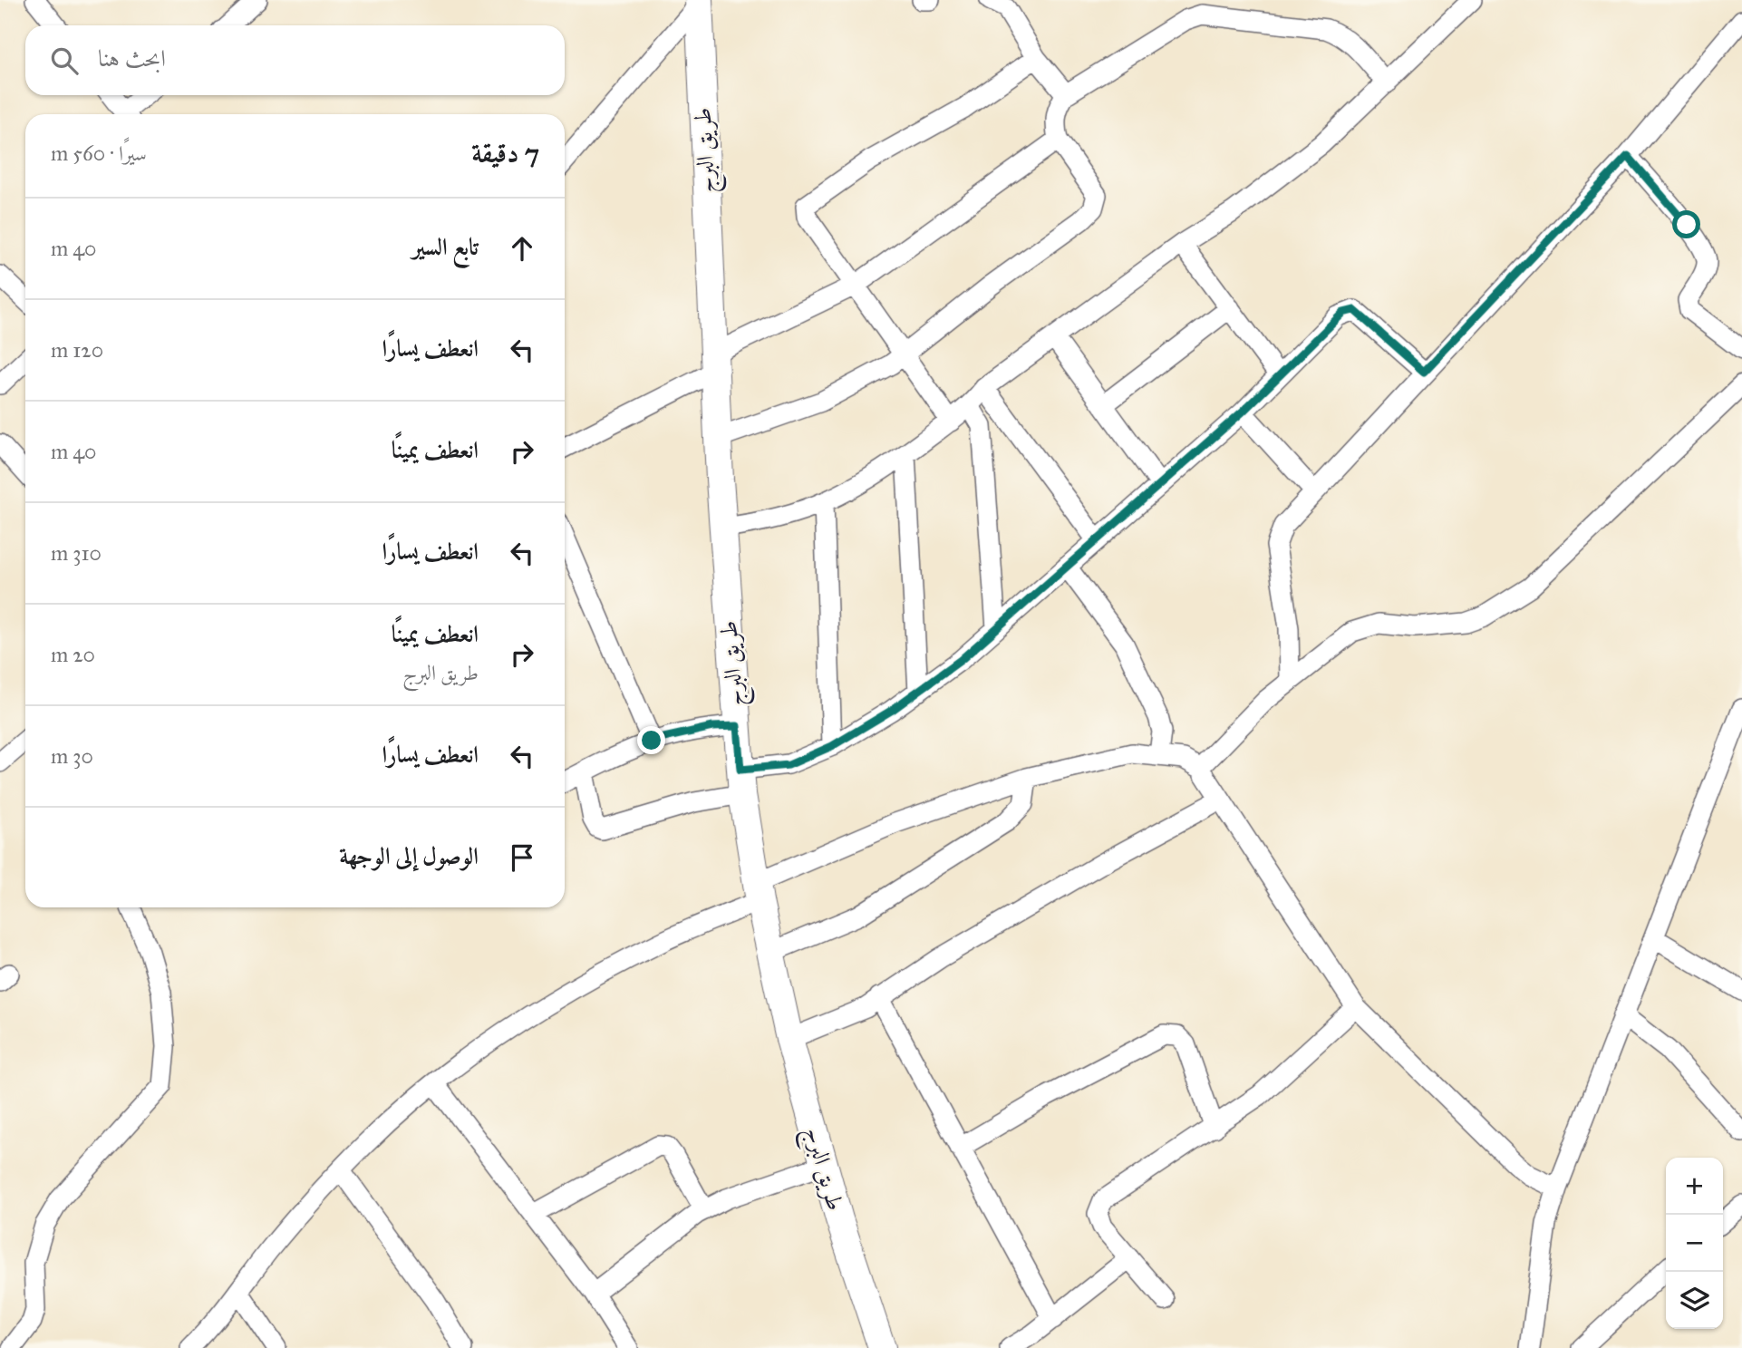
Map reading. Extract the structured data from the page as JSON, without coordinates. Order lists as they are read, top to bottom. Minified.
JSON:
{"streets":{"street":["طريق البرج"]},"page":{"search":"ابحث هنا","heading":["7 دقيقة","سيرًا · 560 m"],"list":[["تابع السير","40 m"],["انعطف يسارًا","120 m"],["انعطف يمينًا","40 m"],["انعطف يسارًا","310 m"],["انعطف يمينًا","طريق البرج","20 m"],["انعطف يسارًا","30 m"],"الوصول إلى الوجهة"],"map_buttons":["+","−"]}}
